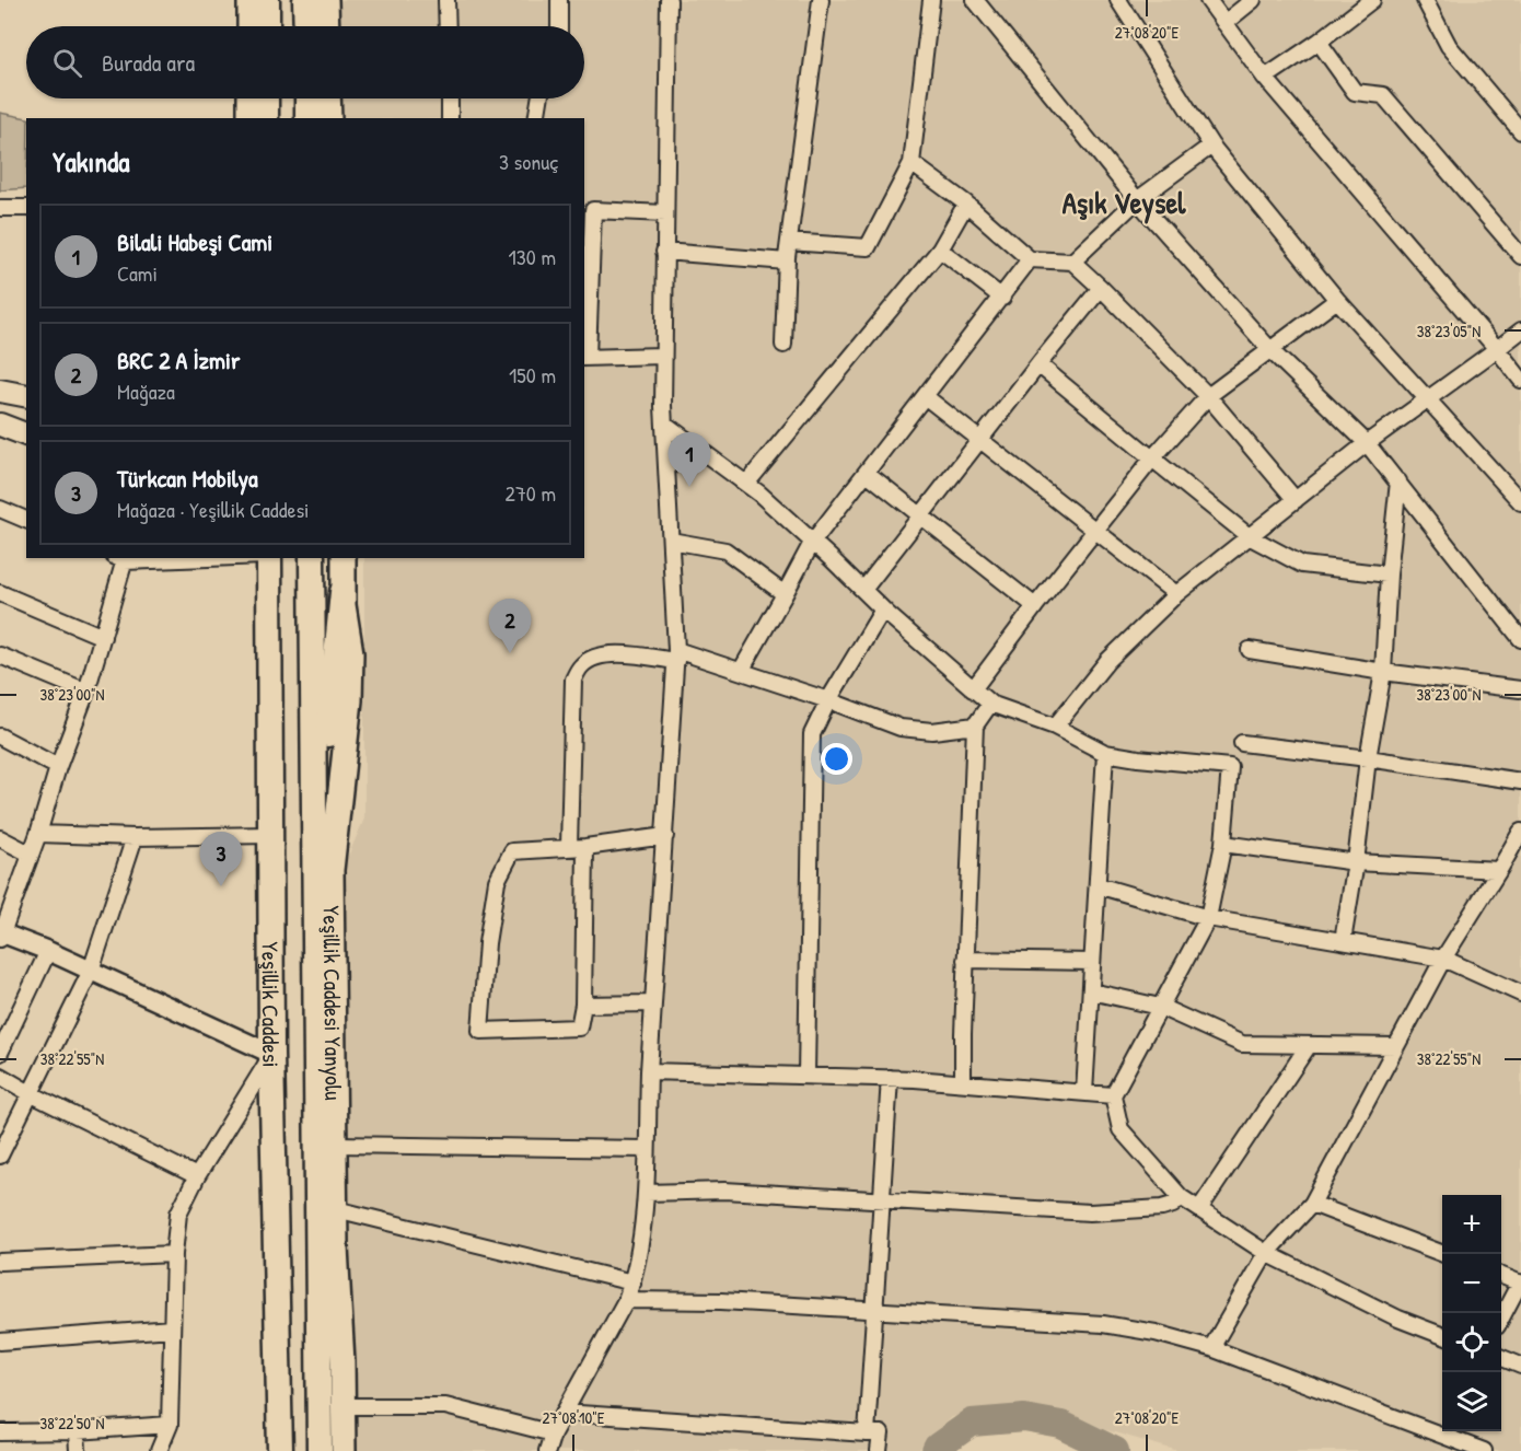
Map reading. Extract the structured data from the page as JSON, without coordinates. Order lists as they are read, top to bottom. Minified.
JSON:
{"streets":{"highway":["Yeşillik Caddesi"],"main road":["Yeşillik Caddesi Yanyolu"]},"districts":["Aşık Veysel"],"page":{"search":"Burada ara","heading":["Yakında","3 sonuç"],"list":[{"mark":"1","name":"Bilali Habeşi Cami","note":"Cami","value":"130 m"},{"mark":"2","name":"BRC 2 A İzmir","note":"Mağaza","value":"150 m"},{"mark":"3","name":"Türkcan Mobilya","note":"Mağaza · Yeşillik Caddesi","value":"270 m"}],"pins":["1","2","3"],"map_buttons":["+","−"]},"coordinates":["27°08'20\"E","38°23'05\"N","38°23'00\"N","38°22'55\"N","27°08'10\"E","38°22'50\"N"]}
